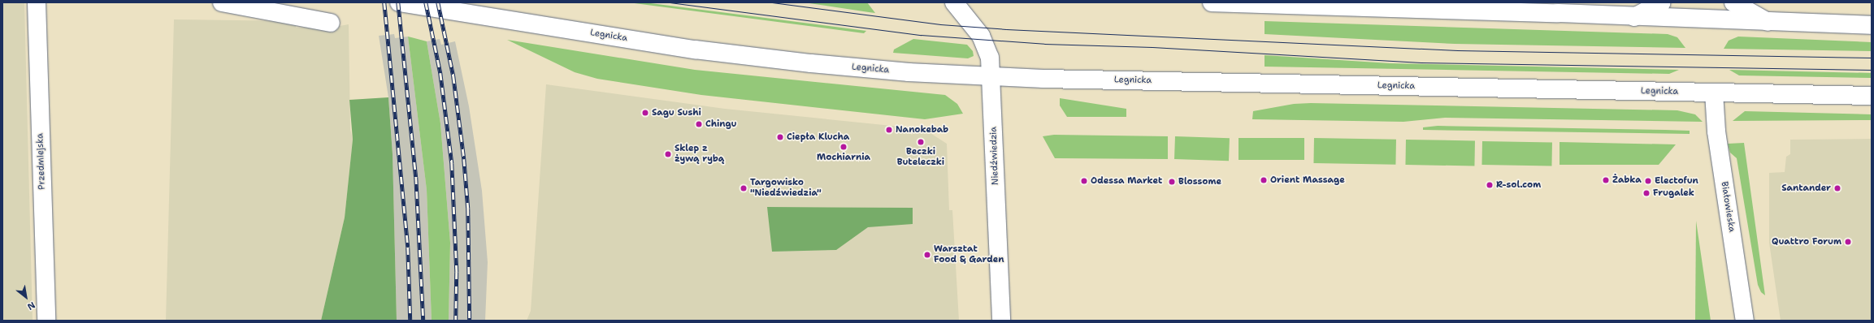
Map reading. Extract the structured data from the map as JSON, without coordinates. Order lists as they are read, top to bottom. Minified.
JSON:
{"streets":{"main road":["Legnicka","Niedźwiedzia","Przedmiejska","Białowieska"]},"crossings":[["Legnicka","Niedźwiedzia"],["Legnicka","Białowieska"]],"places":["Sagu Sushi","Chingu","Nanokebab","Ciepła Klucha","Beczki Buteleczki","Mochiarnia","Sklep z żywą rybą","Orient Massage","Żabka","Odessa Market","Electofun","Blossome","R-sol.com","Targowisko \"Niedźwiedzia\"","Santander","Frugalek","Quattro Forum","Warsztat Food & Garden"],"north":"bottom right"}
